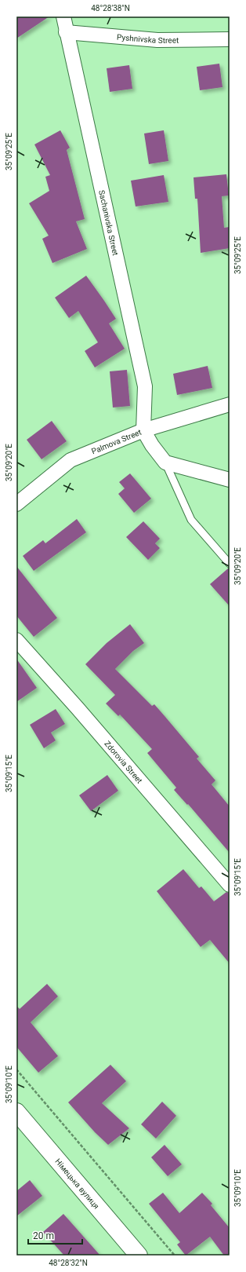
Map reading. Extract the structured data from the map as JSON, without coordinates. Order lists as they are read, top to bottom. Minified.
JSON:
{"streets":{"main road":["Німецька вулиця"],"street":["Pyshnivska Street","Sachanivska Street","Palmova Street","Zdorovia Street"]},"crossings":[["Pyshnivska Street","Sachanivska Street"],["Sachanivska Street","Palmova Street"]],"scale_bar":"20 m","coordinates":["48°28'38\"N","35°09'25\"E","35°09'20\"E","35°09'15\"E","35°09'10\"E","48°28'32\"N"]}
